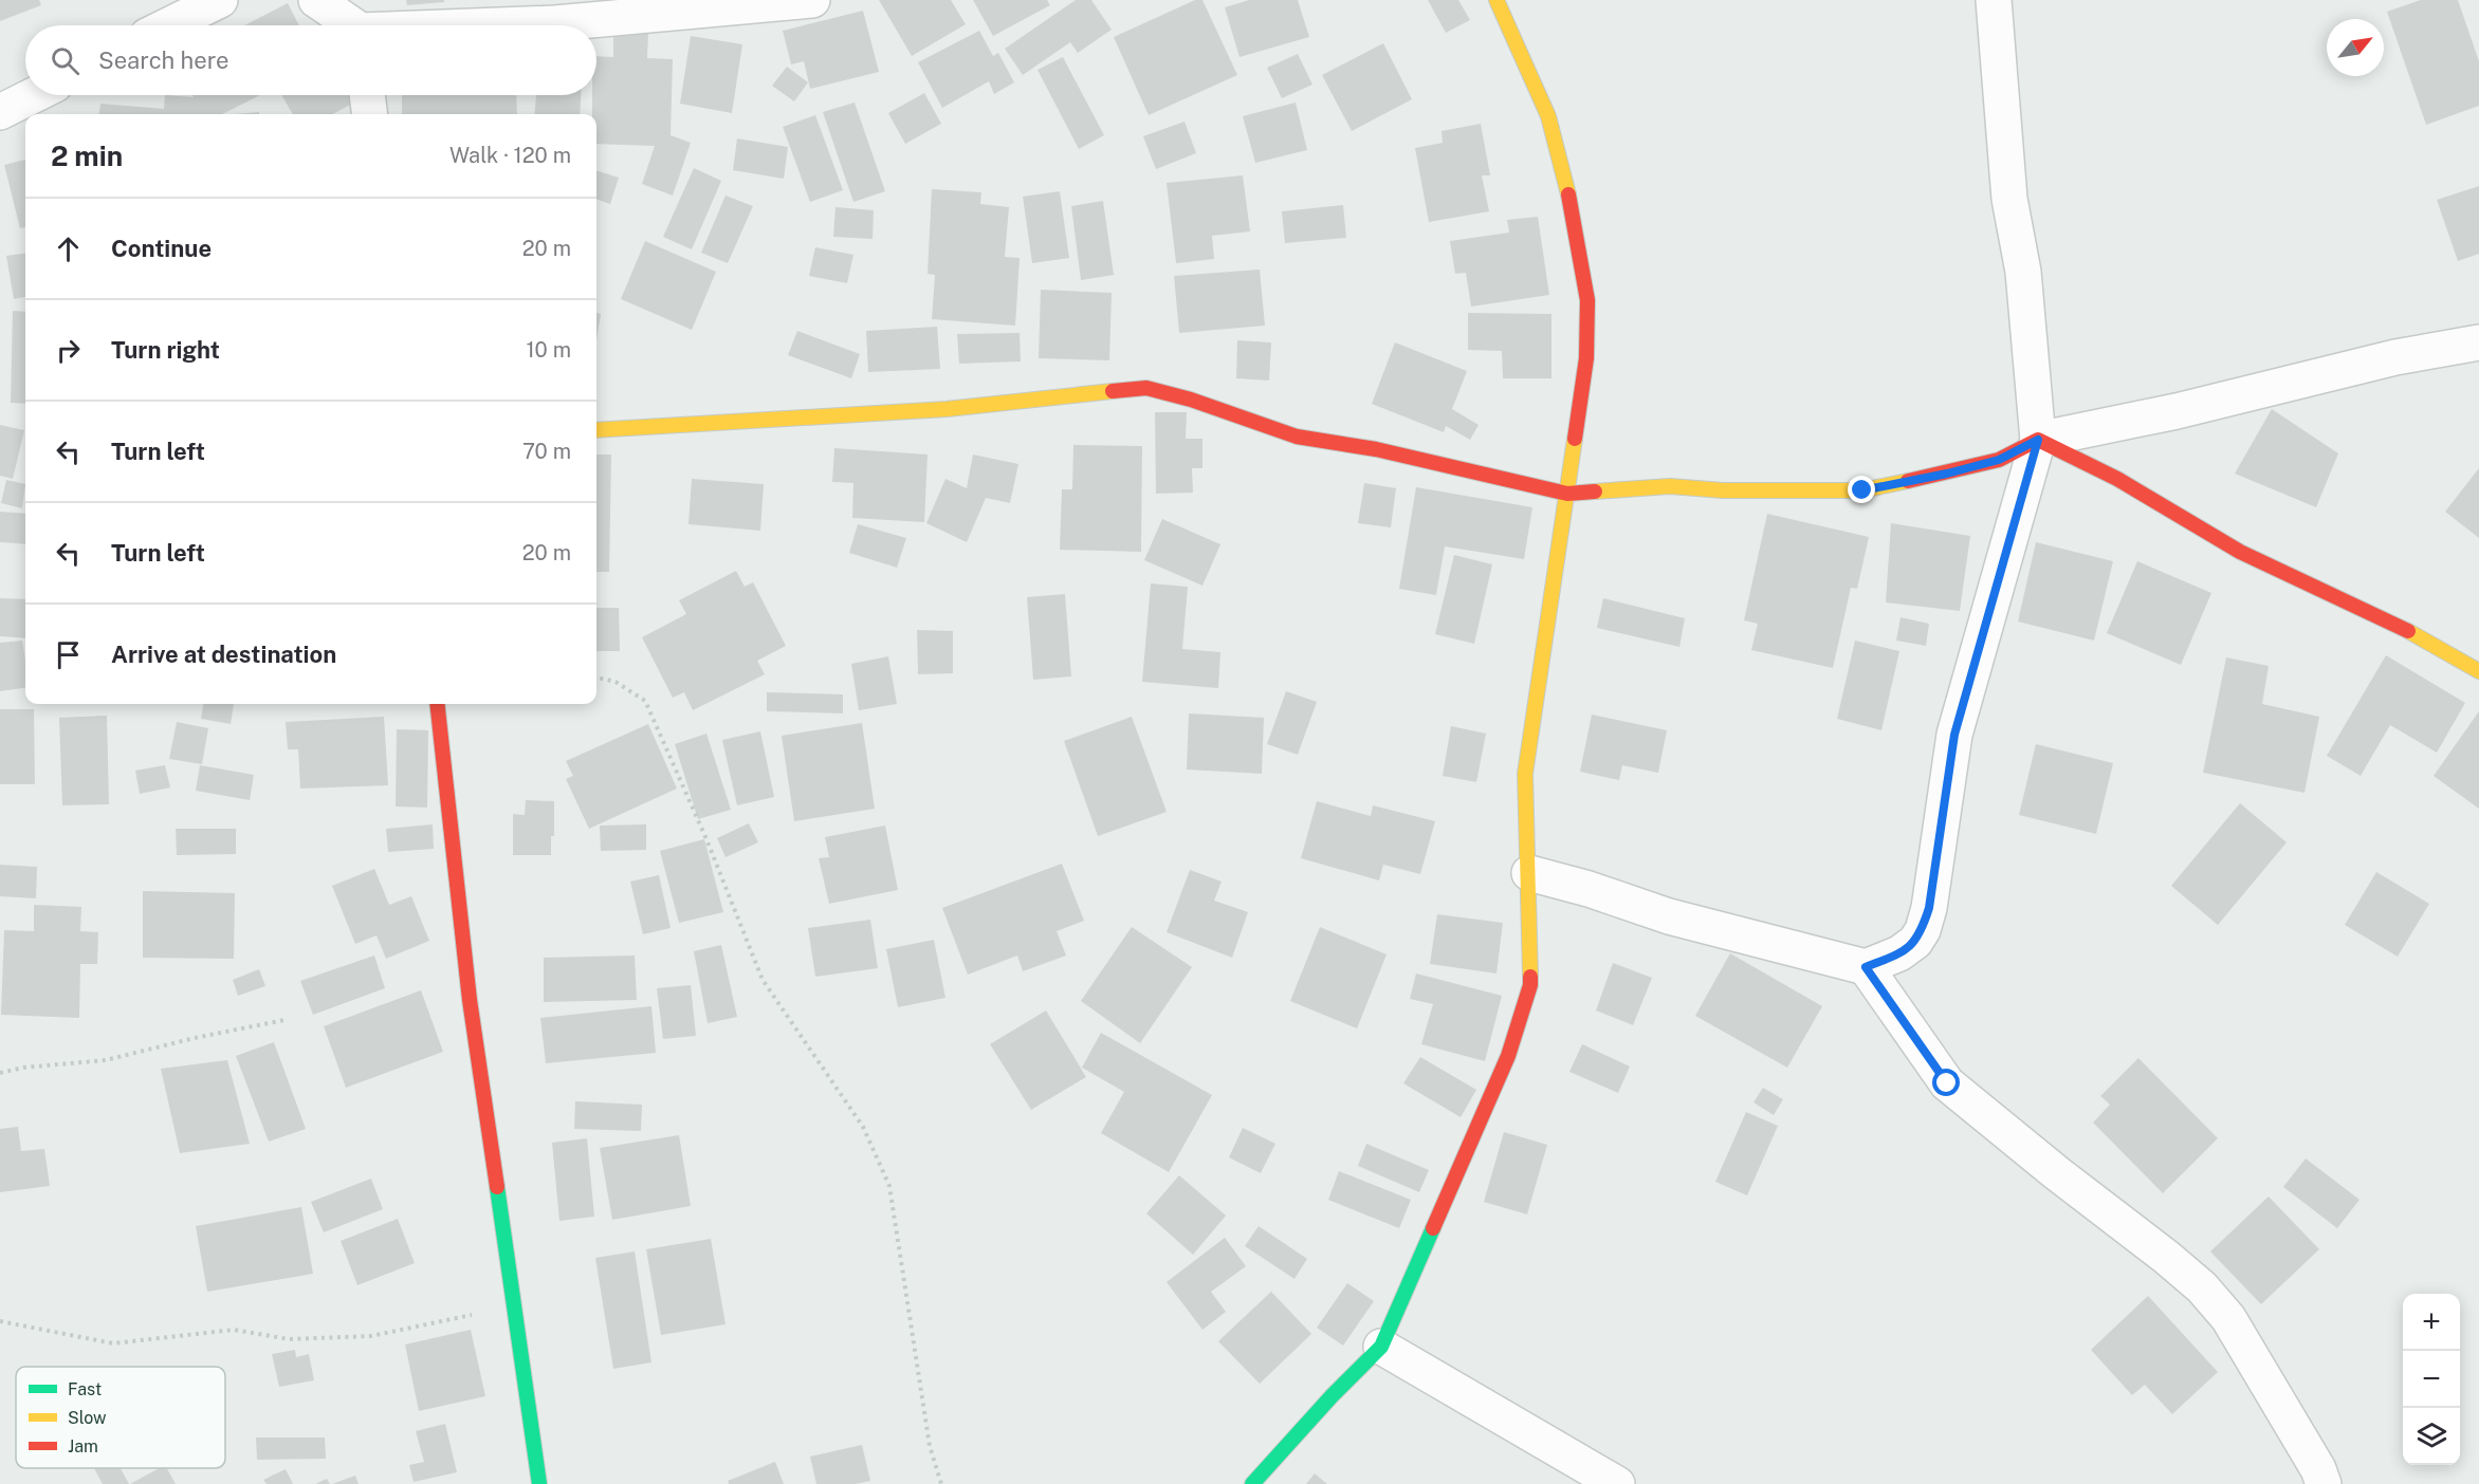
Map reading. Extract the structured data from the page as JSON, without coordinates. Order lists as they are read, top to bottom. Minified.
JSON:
{"legend":["Fast","Slow","Jam"],"north":"top right","page":{"search":"Search here","heading":["2 min","Walk · 120 m"],"list":[["Continue","20 m"],["Turn right","10 m"],["Turn left","70 m"],["Turn left","20 m"],"Arrive at destination"],"map_buttons":["+","−"]}}
